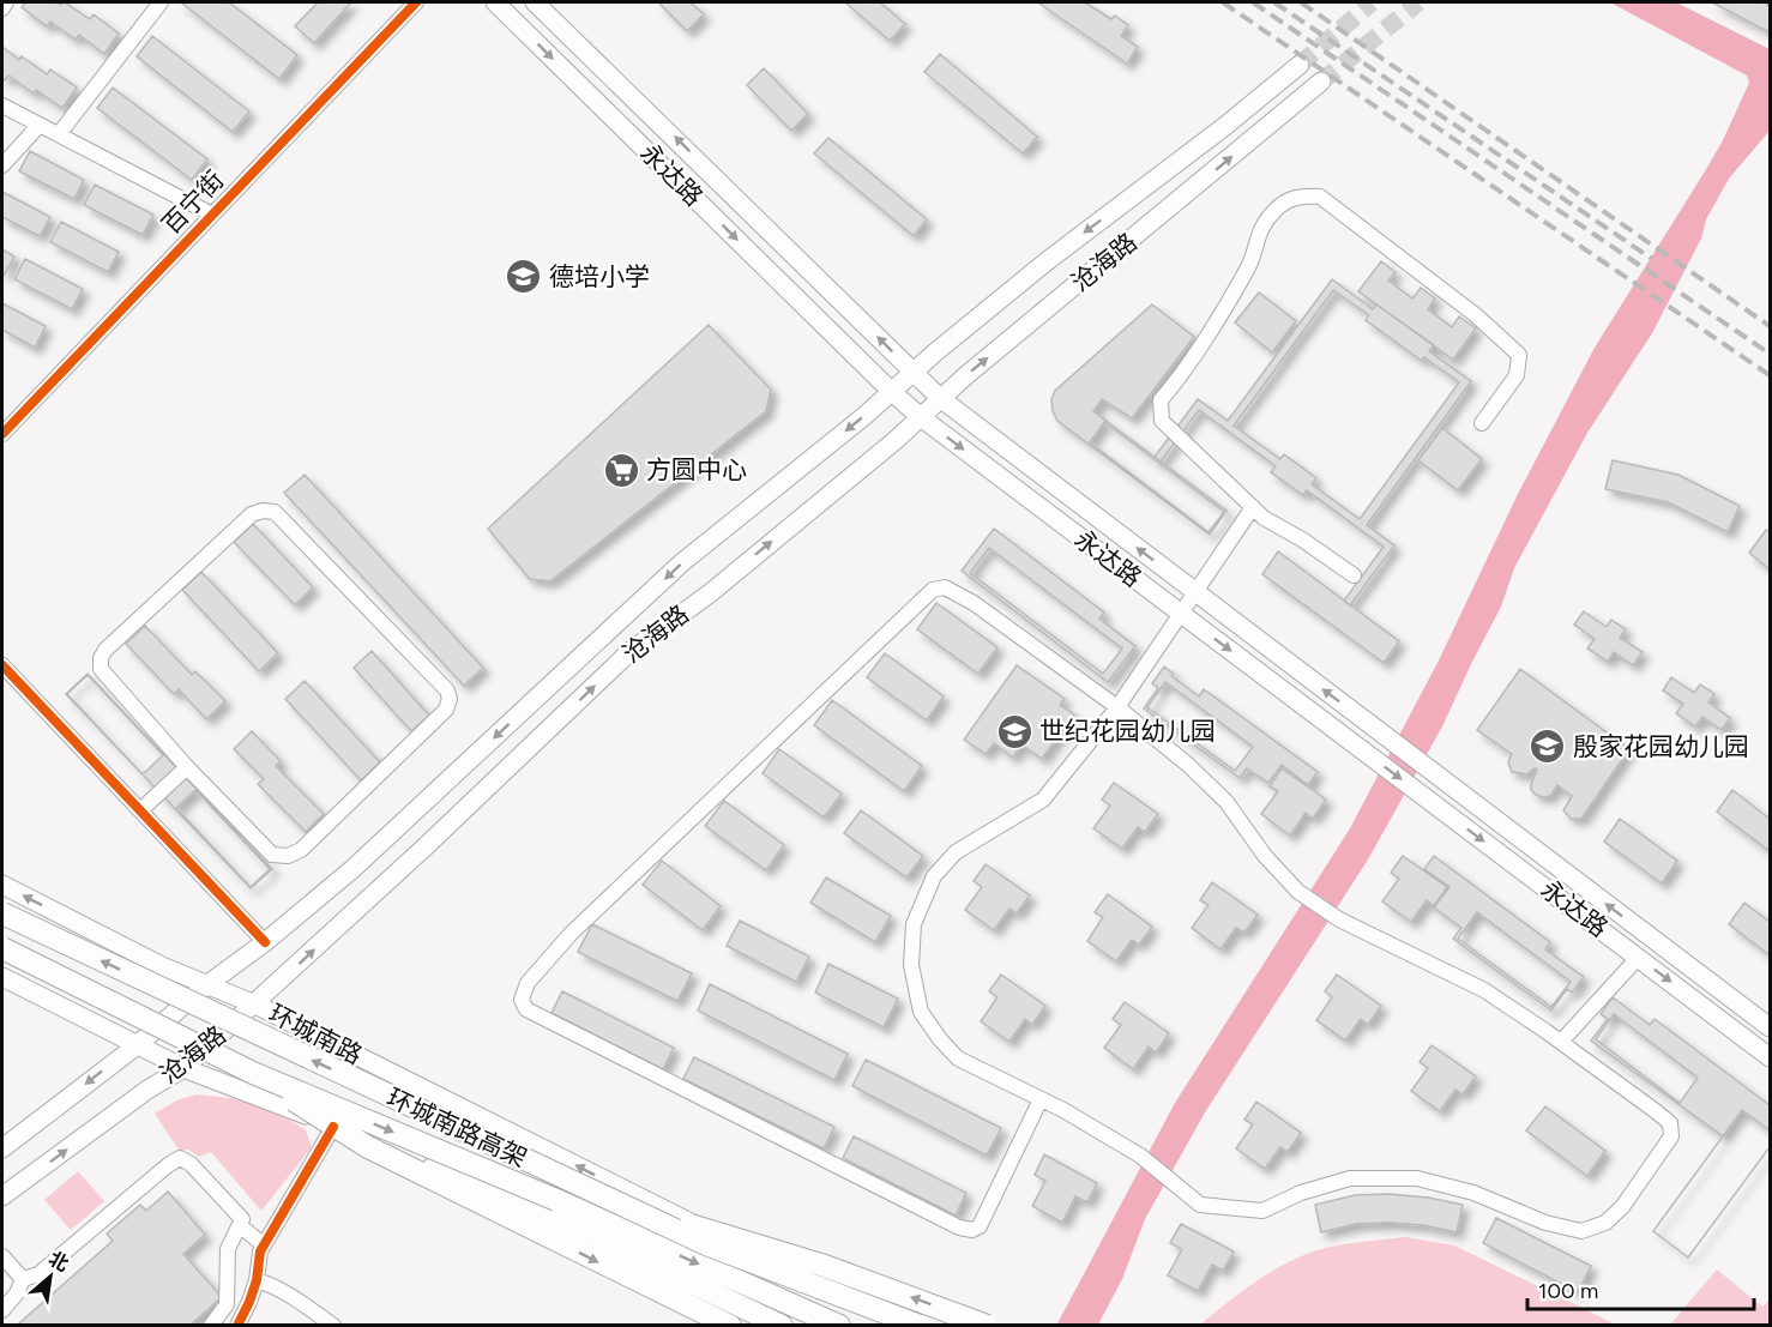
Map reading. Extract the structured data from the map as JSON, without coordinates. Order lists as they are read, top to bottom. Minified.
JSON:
{"streets":{"highway":["环城南路高架"],"main road":["永达路","沧海路","环城南路"],"street":["百宁街"]},"crossings":[["永达路","沧海路"],["沧海路","环城南路"],["环城南路","环城南路高架"]],"places":{"school or university":["德培小学","世纪花园幼儿园","殷家花园幼儿园"],"supermarket":["方圆中心"]},"scale_bar":"100 m","north":"top right"}
